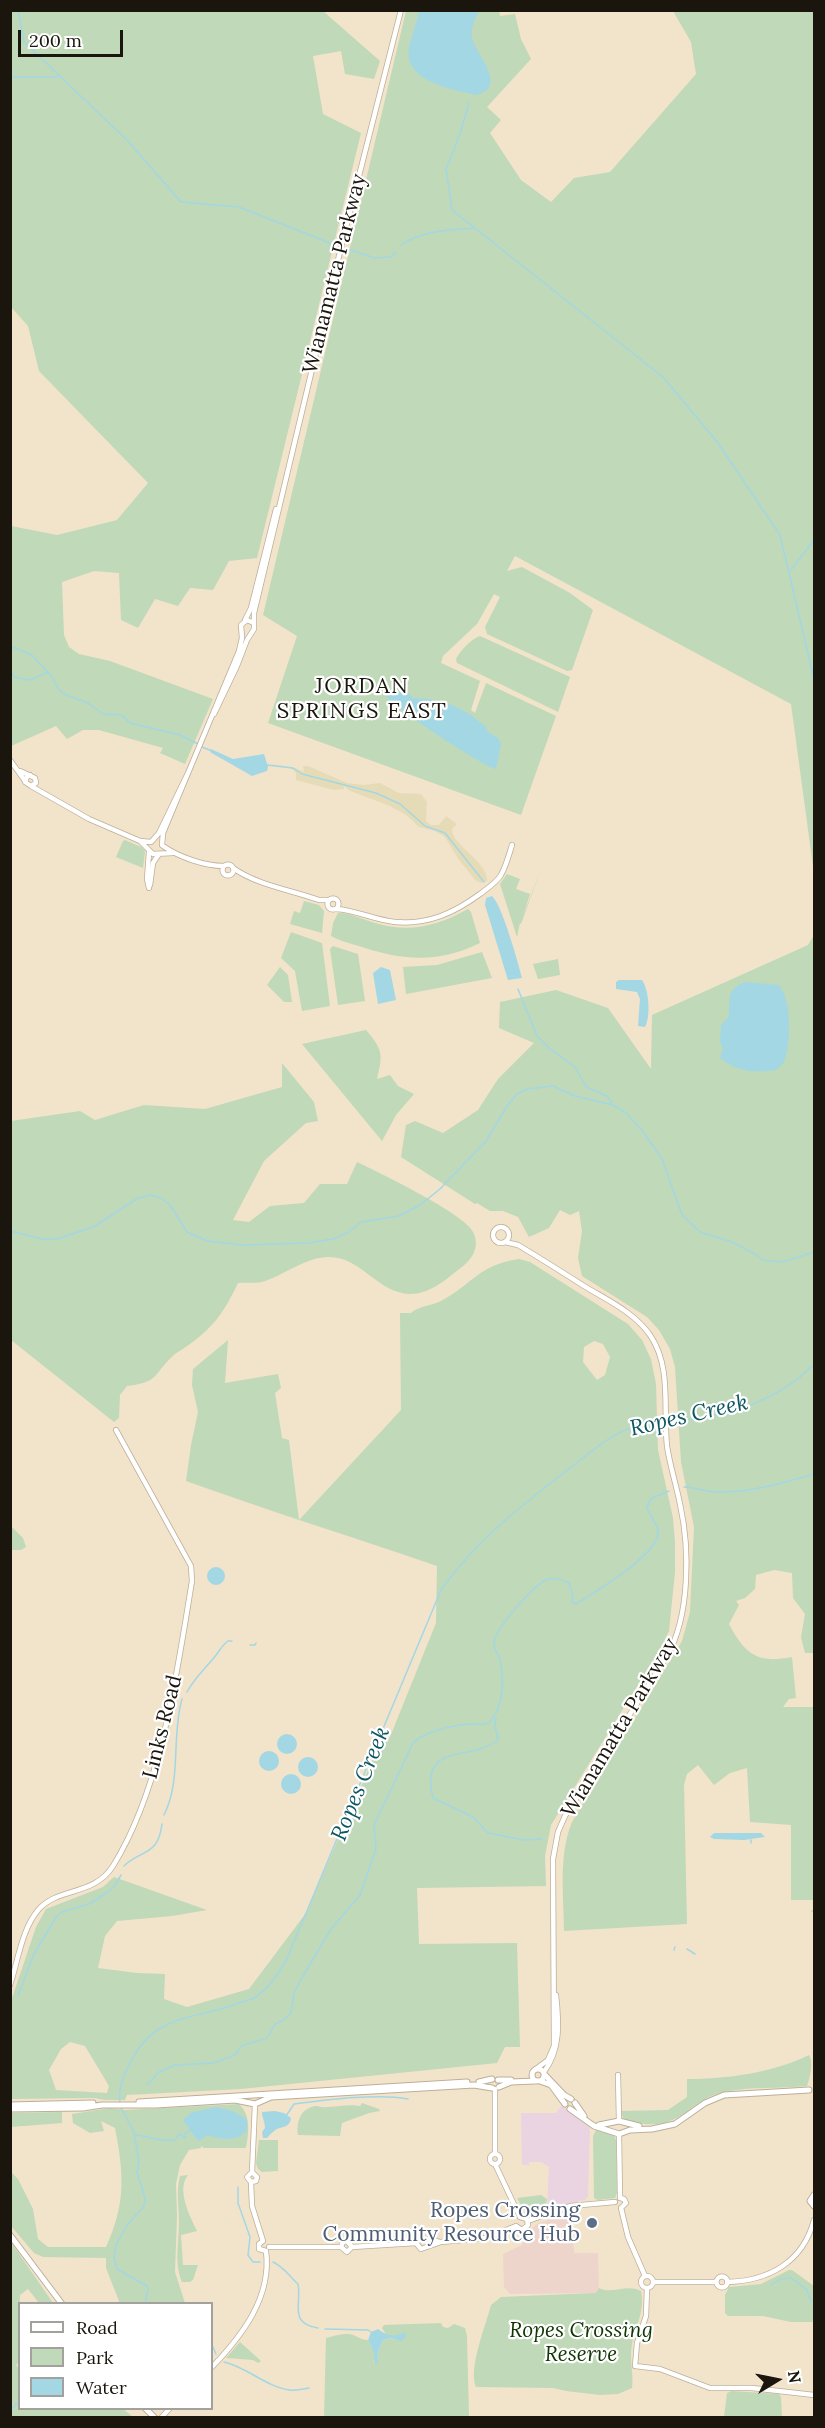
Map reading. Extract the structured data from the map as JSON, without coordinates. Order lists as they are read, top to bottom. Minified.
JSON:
{"streets":{"street":["Wianamatta Parkway","Links Road"]},"districts":["JORDAN SPRINGS EAST"],"water":["Ropes Creek"],"parks":["Ropes Crossing Reserve"],"places":["Ropes Crossing Community Resource Hub"],"legend":["Road","Park","Water"],"scale_bar":"200 m","north":"right"}
